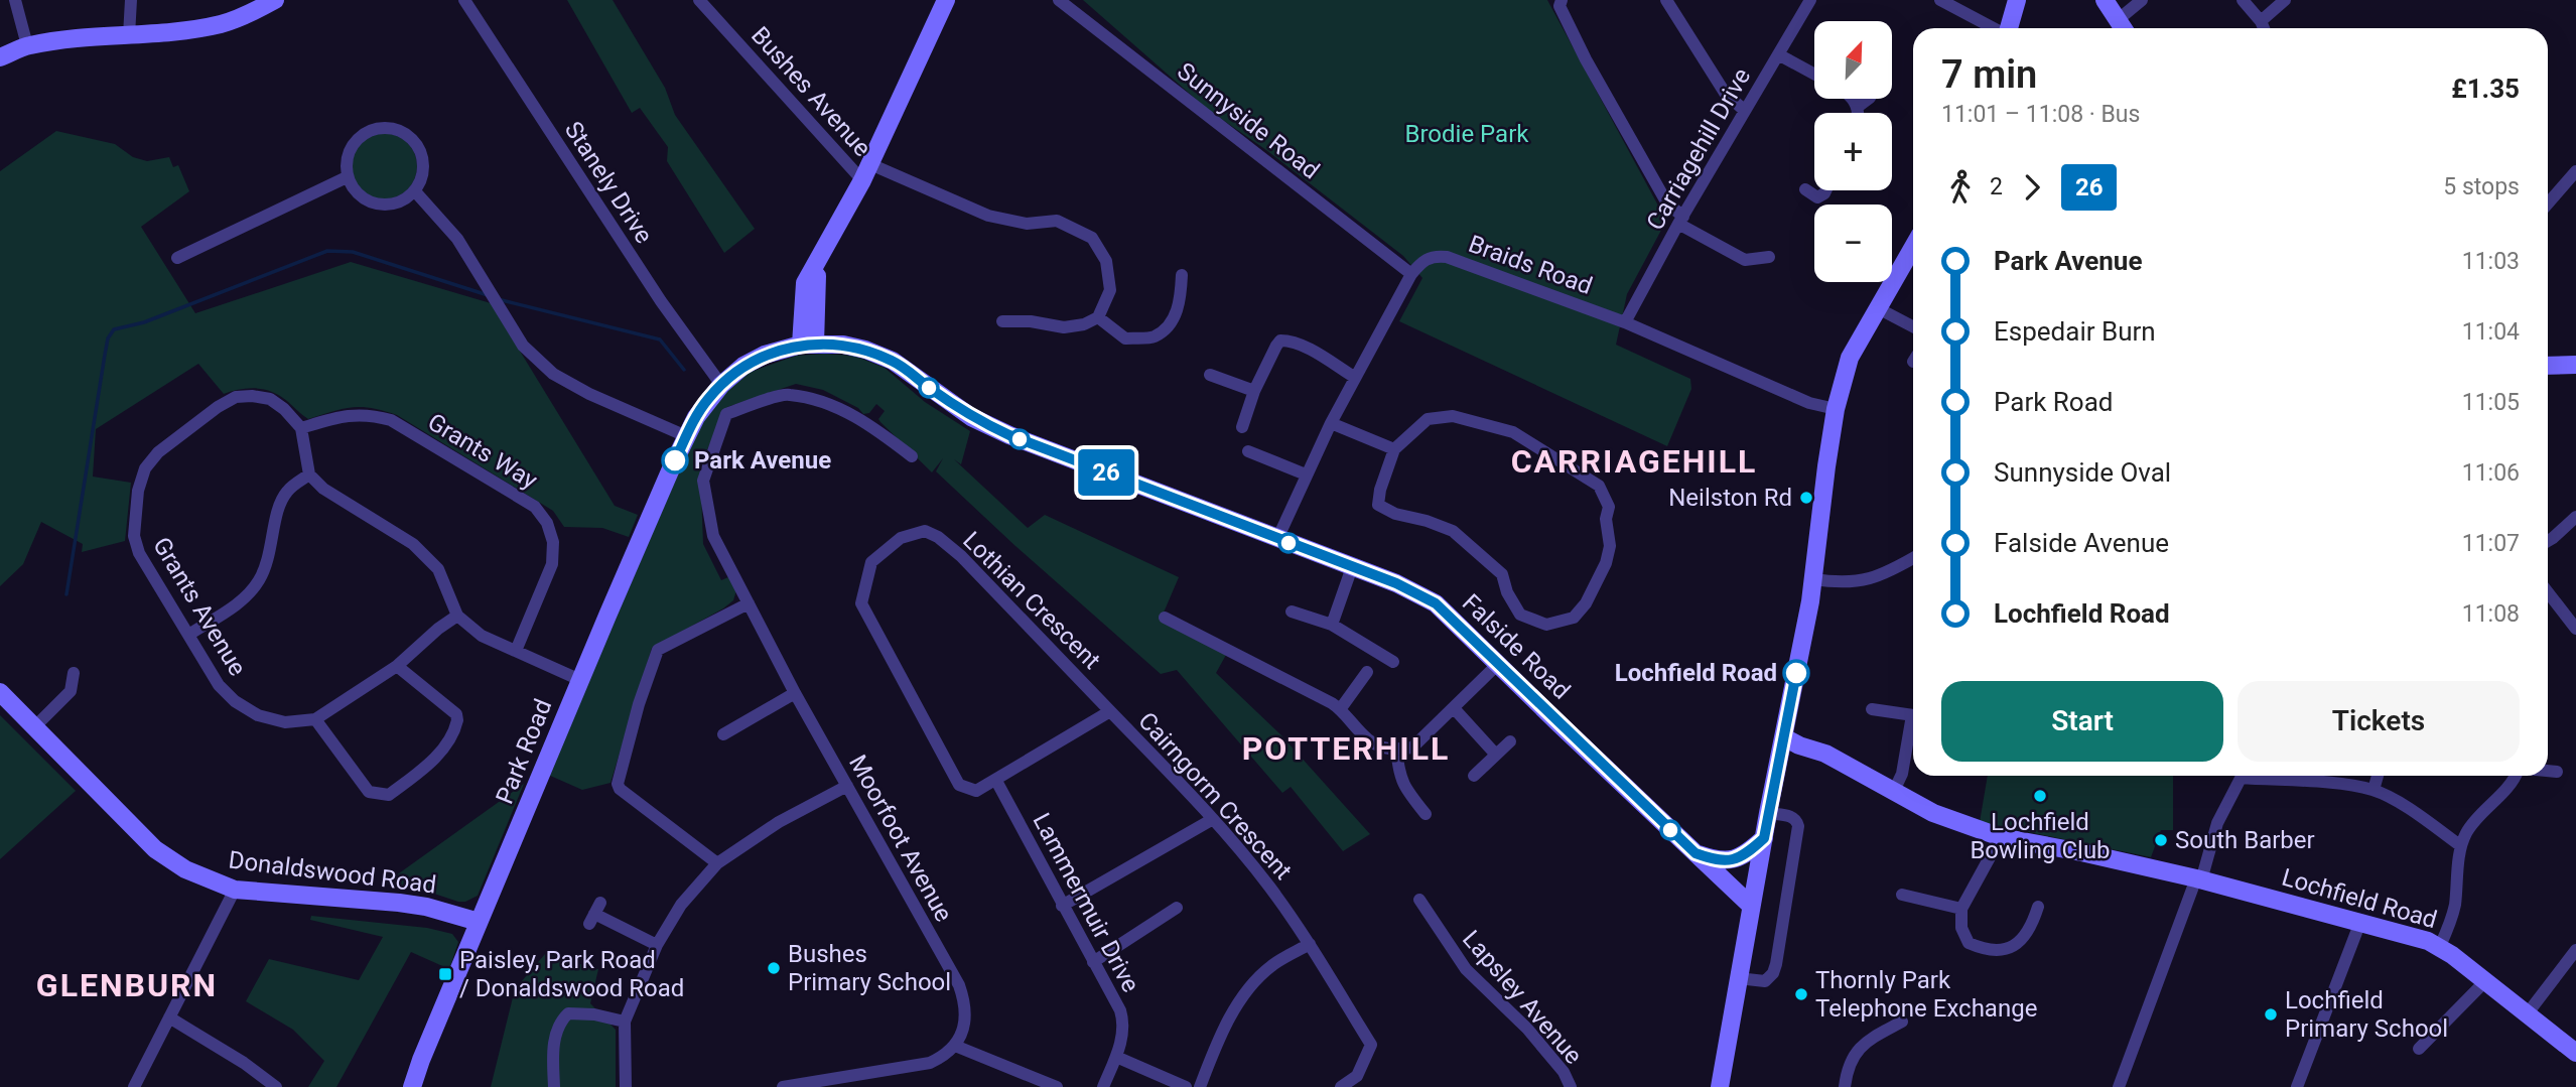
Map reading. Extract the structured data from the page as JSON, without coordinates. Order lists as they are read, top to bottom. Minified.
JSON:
{"streets":{"street":["Bushes Avenue","Sunnyside Road","Carriagehill Drive","Stanely Drive","Braids Road","Grants Way","Lothian Crescent","Grants Avenue","Falside Road","Park Road","Cairngorm Crescent","Moorfoot Avenue","Donaldswood Road","Lochfield Road","Lammermuir Drive","Lapsley Avenue"]},"crossings":[["Sunnyside Road","Braids Road"],["Carriagehill Drive","Braids Road"],["Stanely Drive","Park Road"],["Braids Road","Falside Road"],["Grants Way","Grants Avenue"],["Lothian Crescent","Cairngorm Crescent"],["Lothian Crescent","Lammermuir Drive"],["Falside Road","Park Road"],["Park Road","Donaldswood Road"]],"districts":["CARRIAGEHILL","POTTERHILL","GLENBURN"],"parks":["Brodie Park"],"places":{"other":["Park Avenue","Neilston Rd","Lochfield Road","Lochfield Bowling Club","South Barber","Bushes Primary School","Thornly Park Telephone Exchange","Lochfield Primary School"],"transit":["Paisley, Park Road / Donaldswood Road"]},"lines":["bus line 26"],"north":"top right","page":{"on_map":"26","map_buttons":["+","−"],"heading":["7 min","11:01 – 11:08 · Bus","£1.35"],"legs":["2","26","5 stops"],"list":[{"name":"Park Avenue","value":"11:03"},{"name":"Espedair Burn","value":"11:04"},{"name":"Park Road","value":"11:05"},{"name":"Sunnyside Oval","value":"11:06"},{"name":"Falside Avenue","value":"11:07"},{"name":"Lochfield Road","value":"11:08"}],"buttons":["Start","Tickets"]}}
